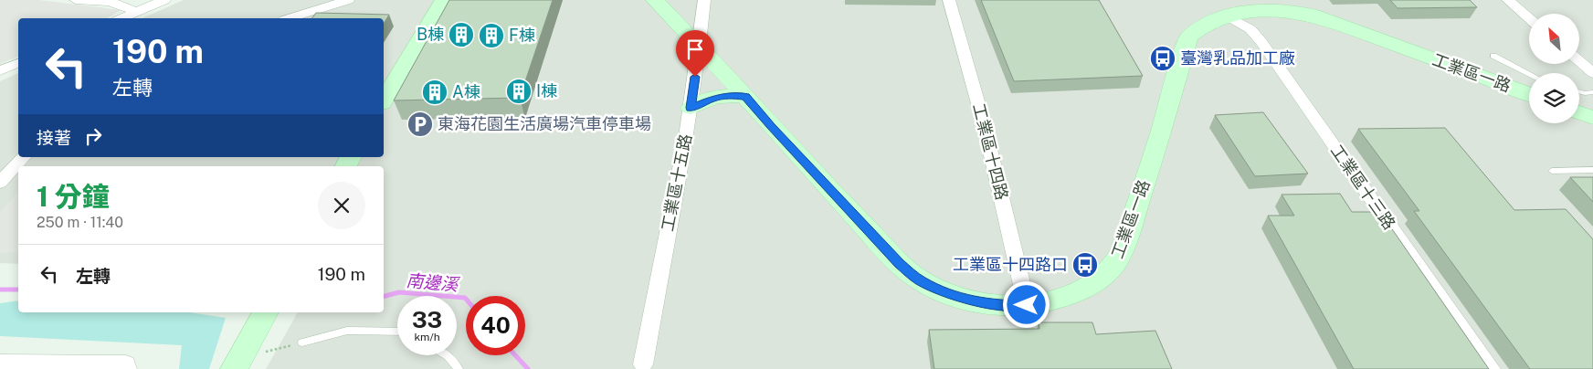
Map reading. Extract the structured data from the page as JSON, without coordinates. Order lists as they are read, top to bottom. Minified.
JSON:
{"streets":{"street":["工業區一路","工業區十四路","工業區十五路","工業區十三路"]},"crossings":[["工業區一路","工業區十四路"],["工業區一路","工業區十五路"],["工業區一路","工業區十三路"]],"water":["南邊溪"],"places":{"building":["B棟","F棟","I棟","A棟"],"bus stop":["臺灣乳品加工廠","工業區十四路口"],"parking":["東海花園生活廣場汽車停車場"]},"north":"top left","page":{"turn":["190 m","左轉"],"then":"接著","heading":["1 分鐘","250 m · 11:40"],"list":[{"name":"左轉","value":"190 m"}],"speed":"33 km/h","limit":"40"}}
